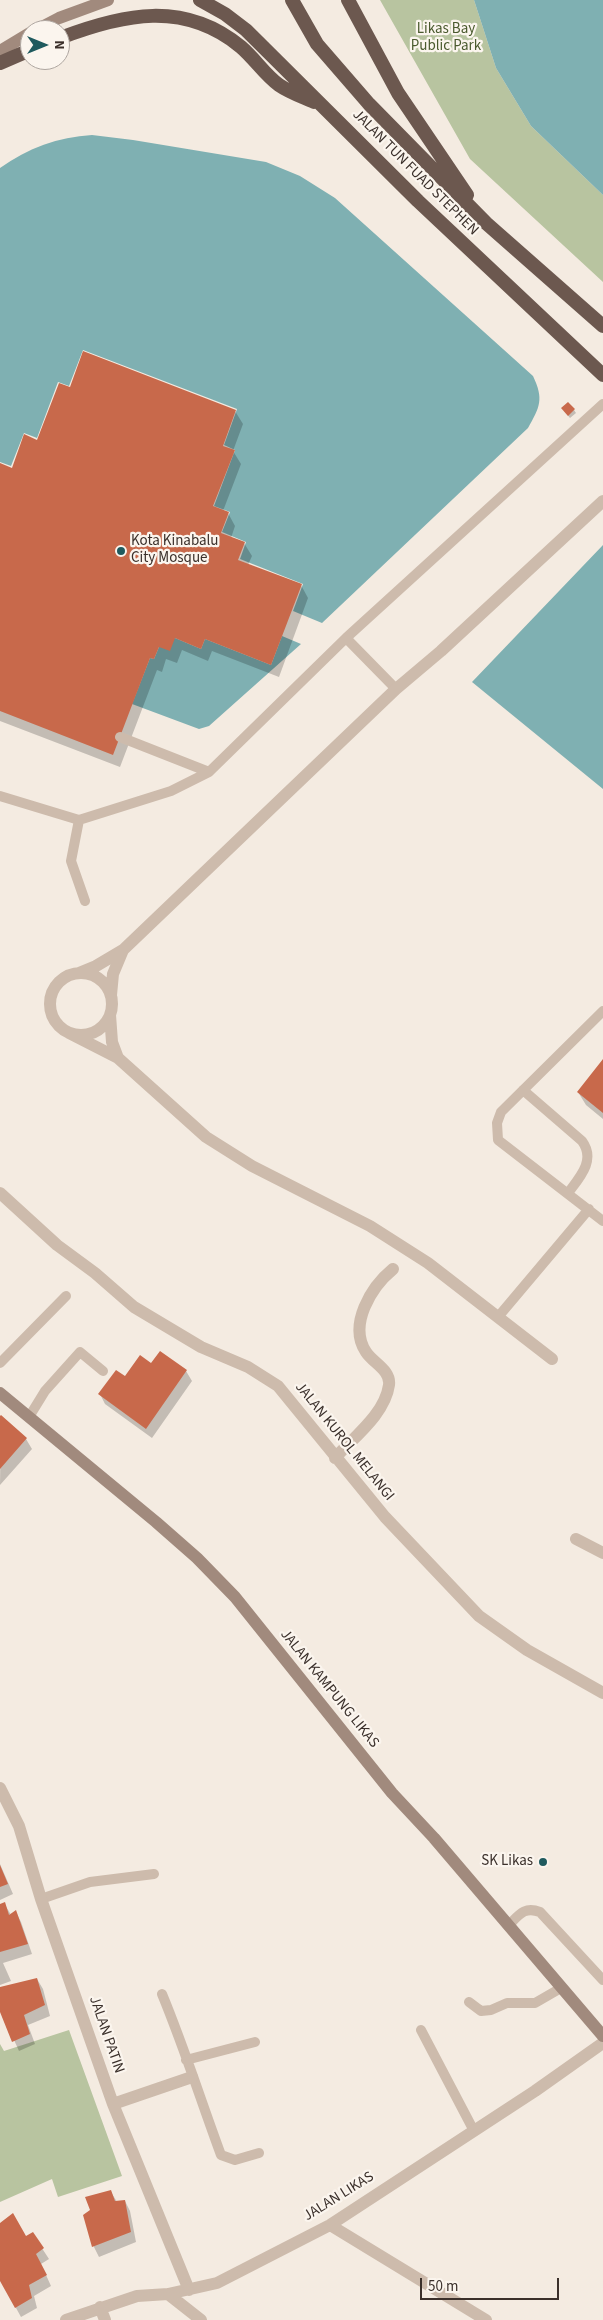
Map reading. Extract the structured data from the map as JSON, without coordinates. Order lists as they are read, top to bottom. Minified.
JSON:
{"streets":{"highway":["JALAN TUN FUAD STEPHEN"],"main road":["JALAN KAMPUNG LIKAS"],"street":["JALAN KUROL MELANGI","JALAN PATIN","JALAN LIKAS"]},"crossings":[["JALAN PATIN","JALAN LIKAS"]],"parks":["Likas Bay Public Park"],"places":["Kota Kinabalu City Mosque","SK Likas"],"scale_bar":"50 m","north":"right"}
